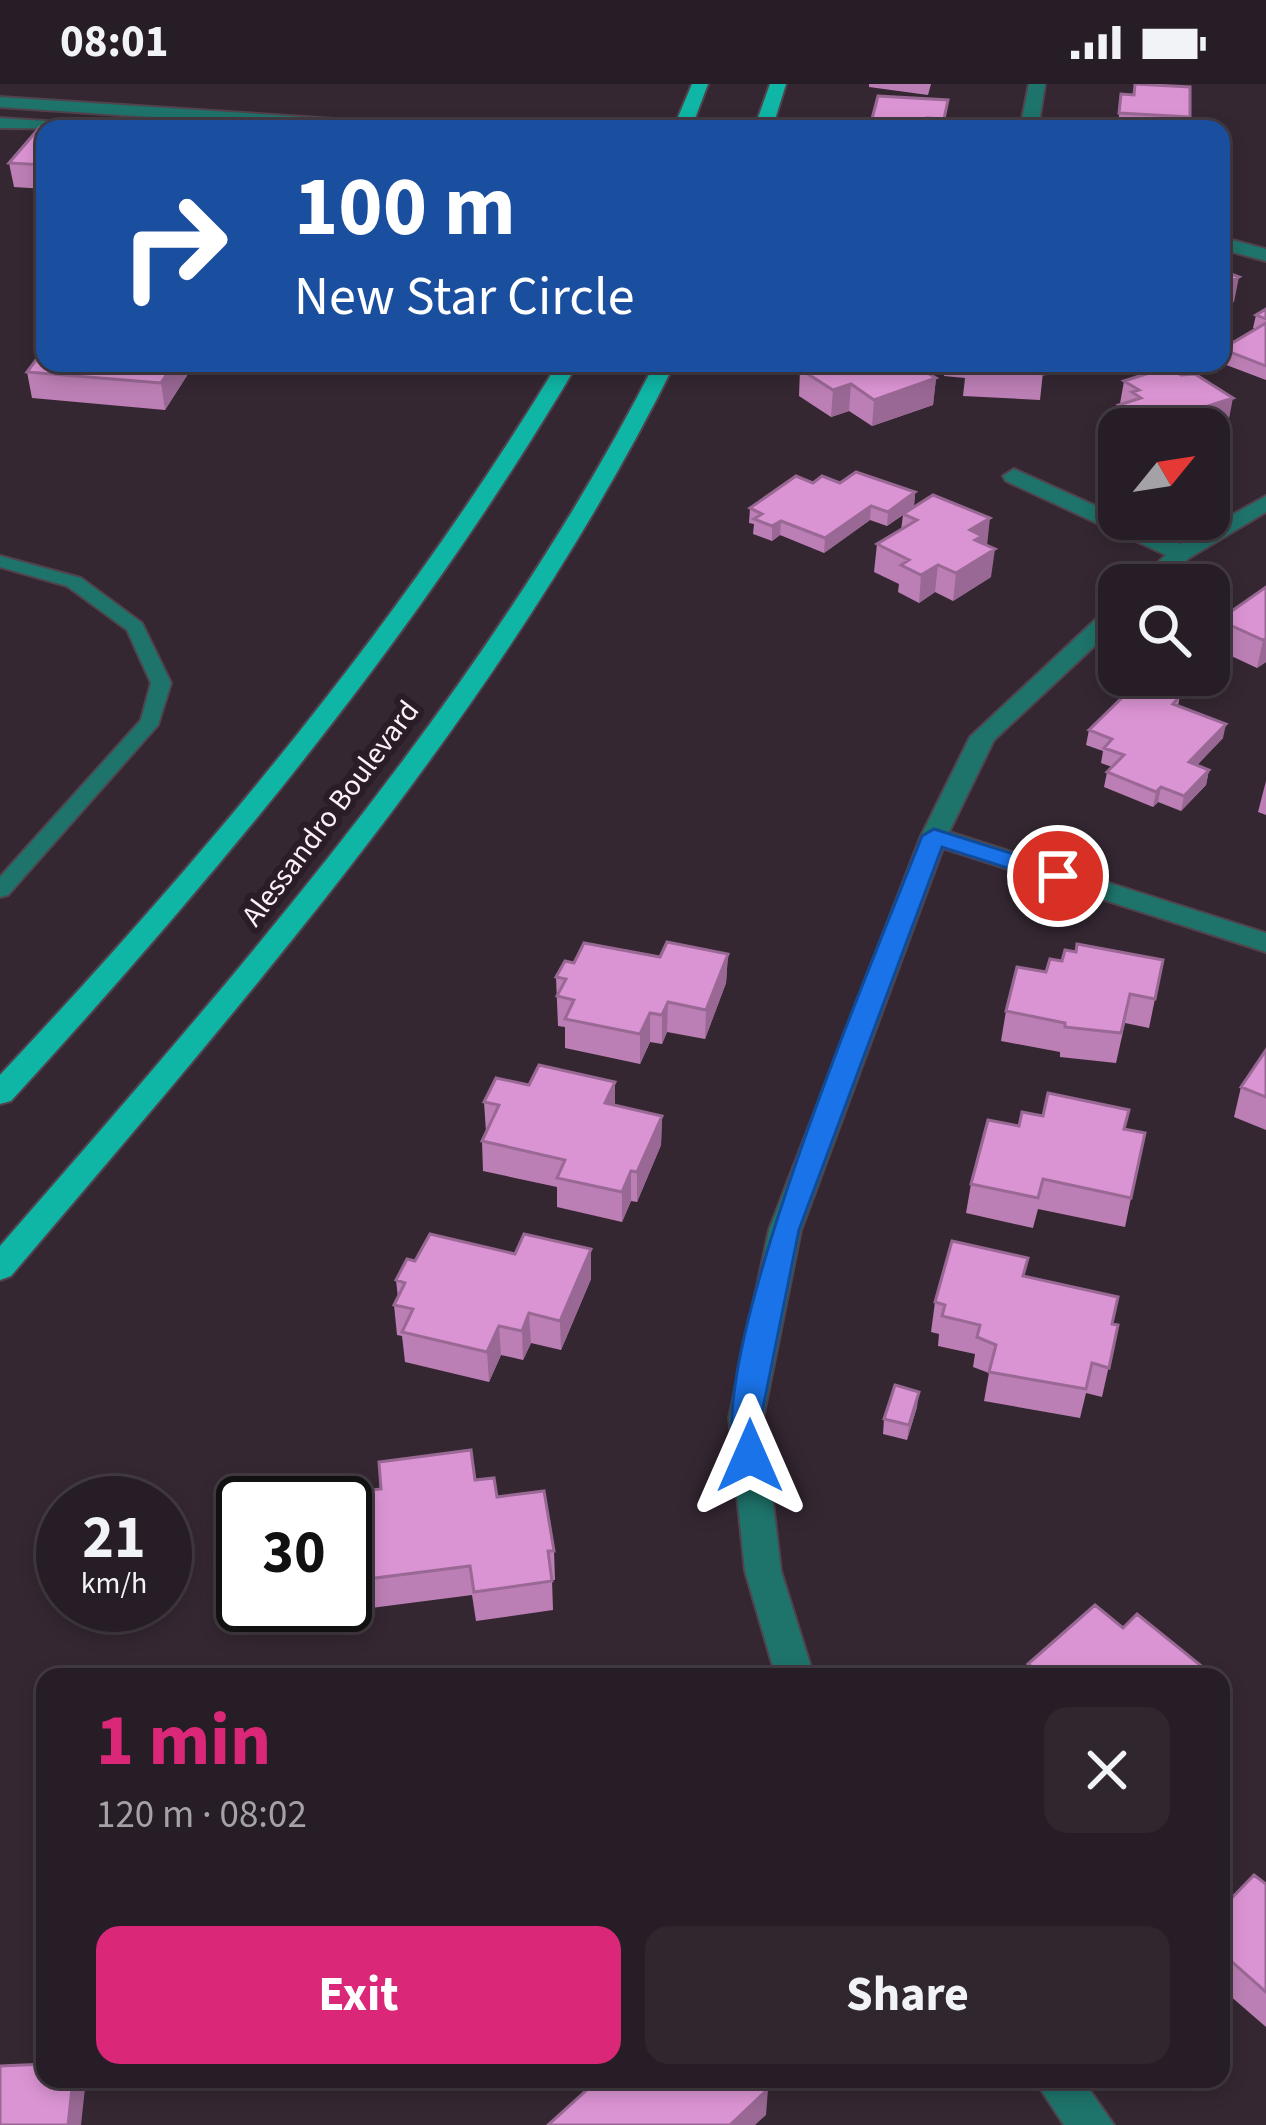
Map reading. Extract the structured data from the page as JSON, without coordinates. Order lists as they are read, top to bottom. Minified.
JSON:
{"streets":{"main road":["Alessandro Boulevard"]},"north":"top right","page":{"status":"08:01","turn":["100 m","New Star Circle"],"speed":"21 km/h","limit":"30","heading":["1 min","120 m · 08:02"],"buttons":["Exit","Share"]}}
